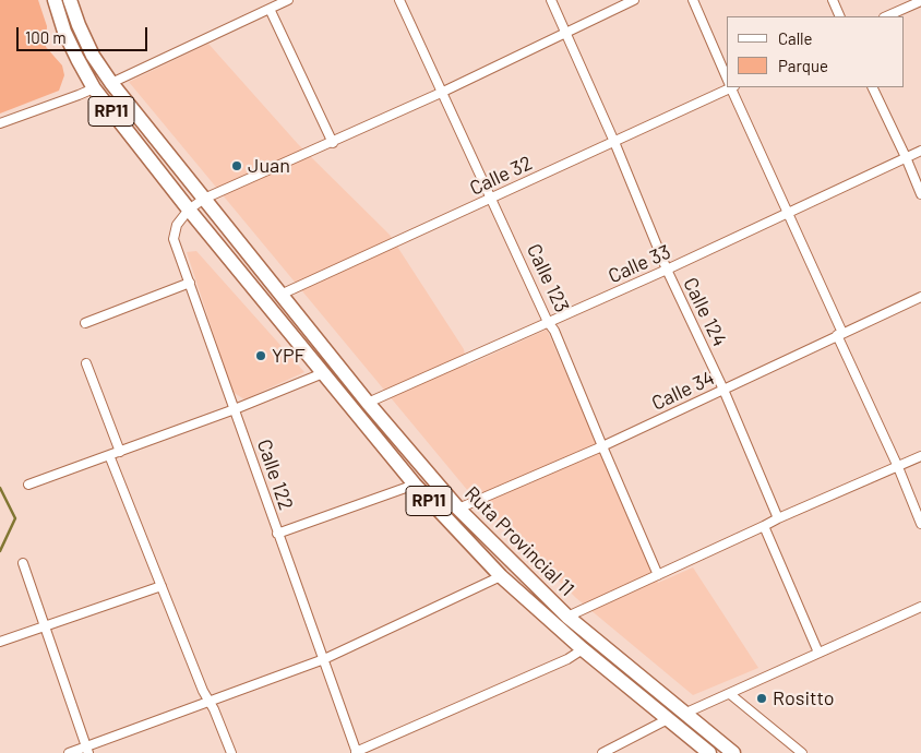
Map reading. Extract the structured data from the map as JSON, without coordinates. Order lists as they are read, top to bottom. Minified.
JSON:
{"streets":{"main road":["RP11","Ruta Provincial 11"],"street":["Calle 32","Calle 33","Calle 123","Calle 124","Calle 34","Calle 122"]},"crossings":[["RP11","Calle 122"],["RP11","Ruta Provincial 11"],["Calle 32","Calle 123"],["Calle 32","Calle 124"],["Calle 32","Ruta Provincial 11"],["Calle 33","Calle 123"],["Calle 33","Calle 124"],["Calle 33","Ruta Provincial 11"],["Calle 123","Calle 34"],["Calle 124","Calle 34"],["Calle 34","Ruta Provincial 11"],["Calle 122","Ruta Provincial 11"]],"places":["Juan","YPF","Rositto"],"legend":["Calle","Parque"],"scale_bar":"100 m"}
